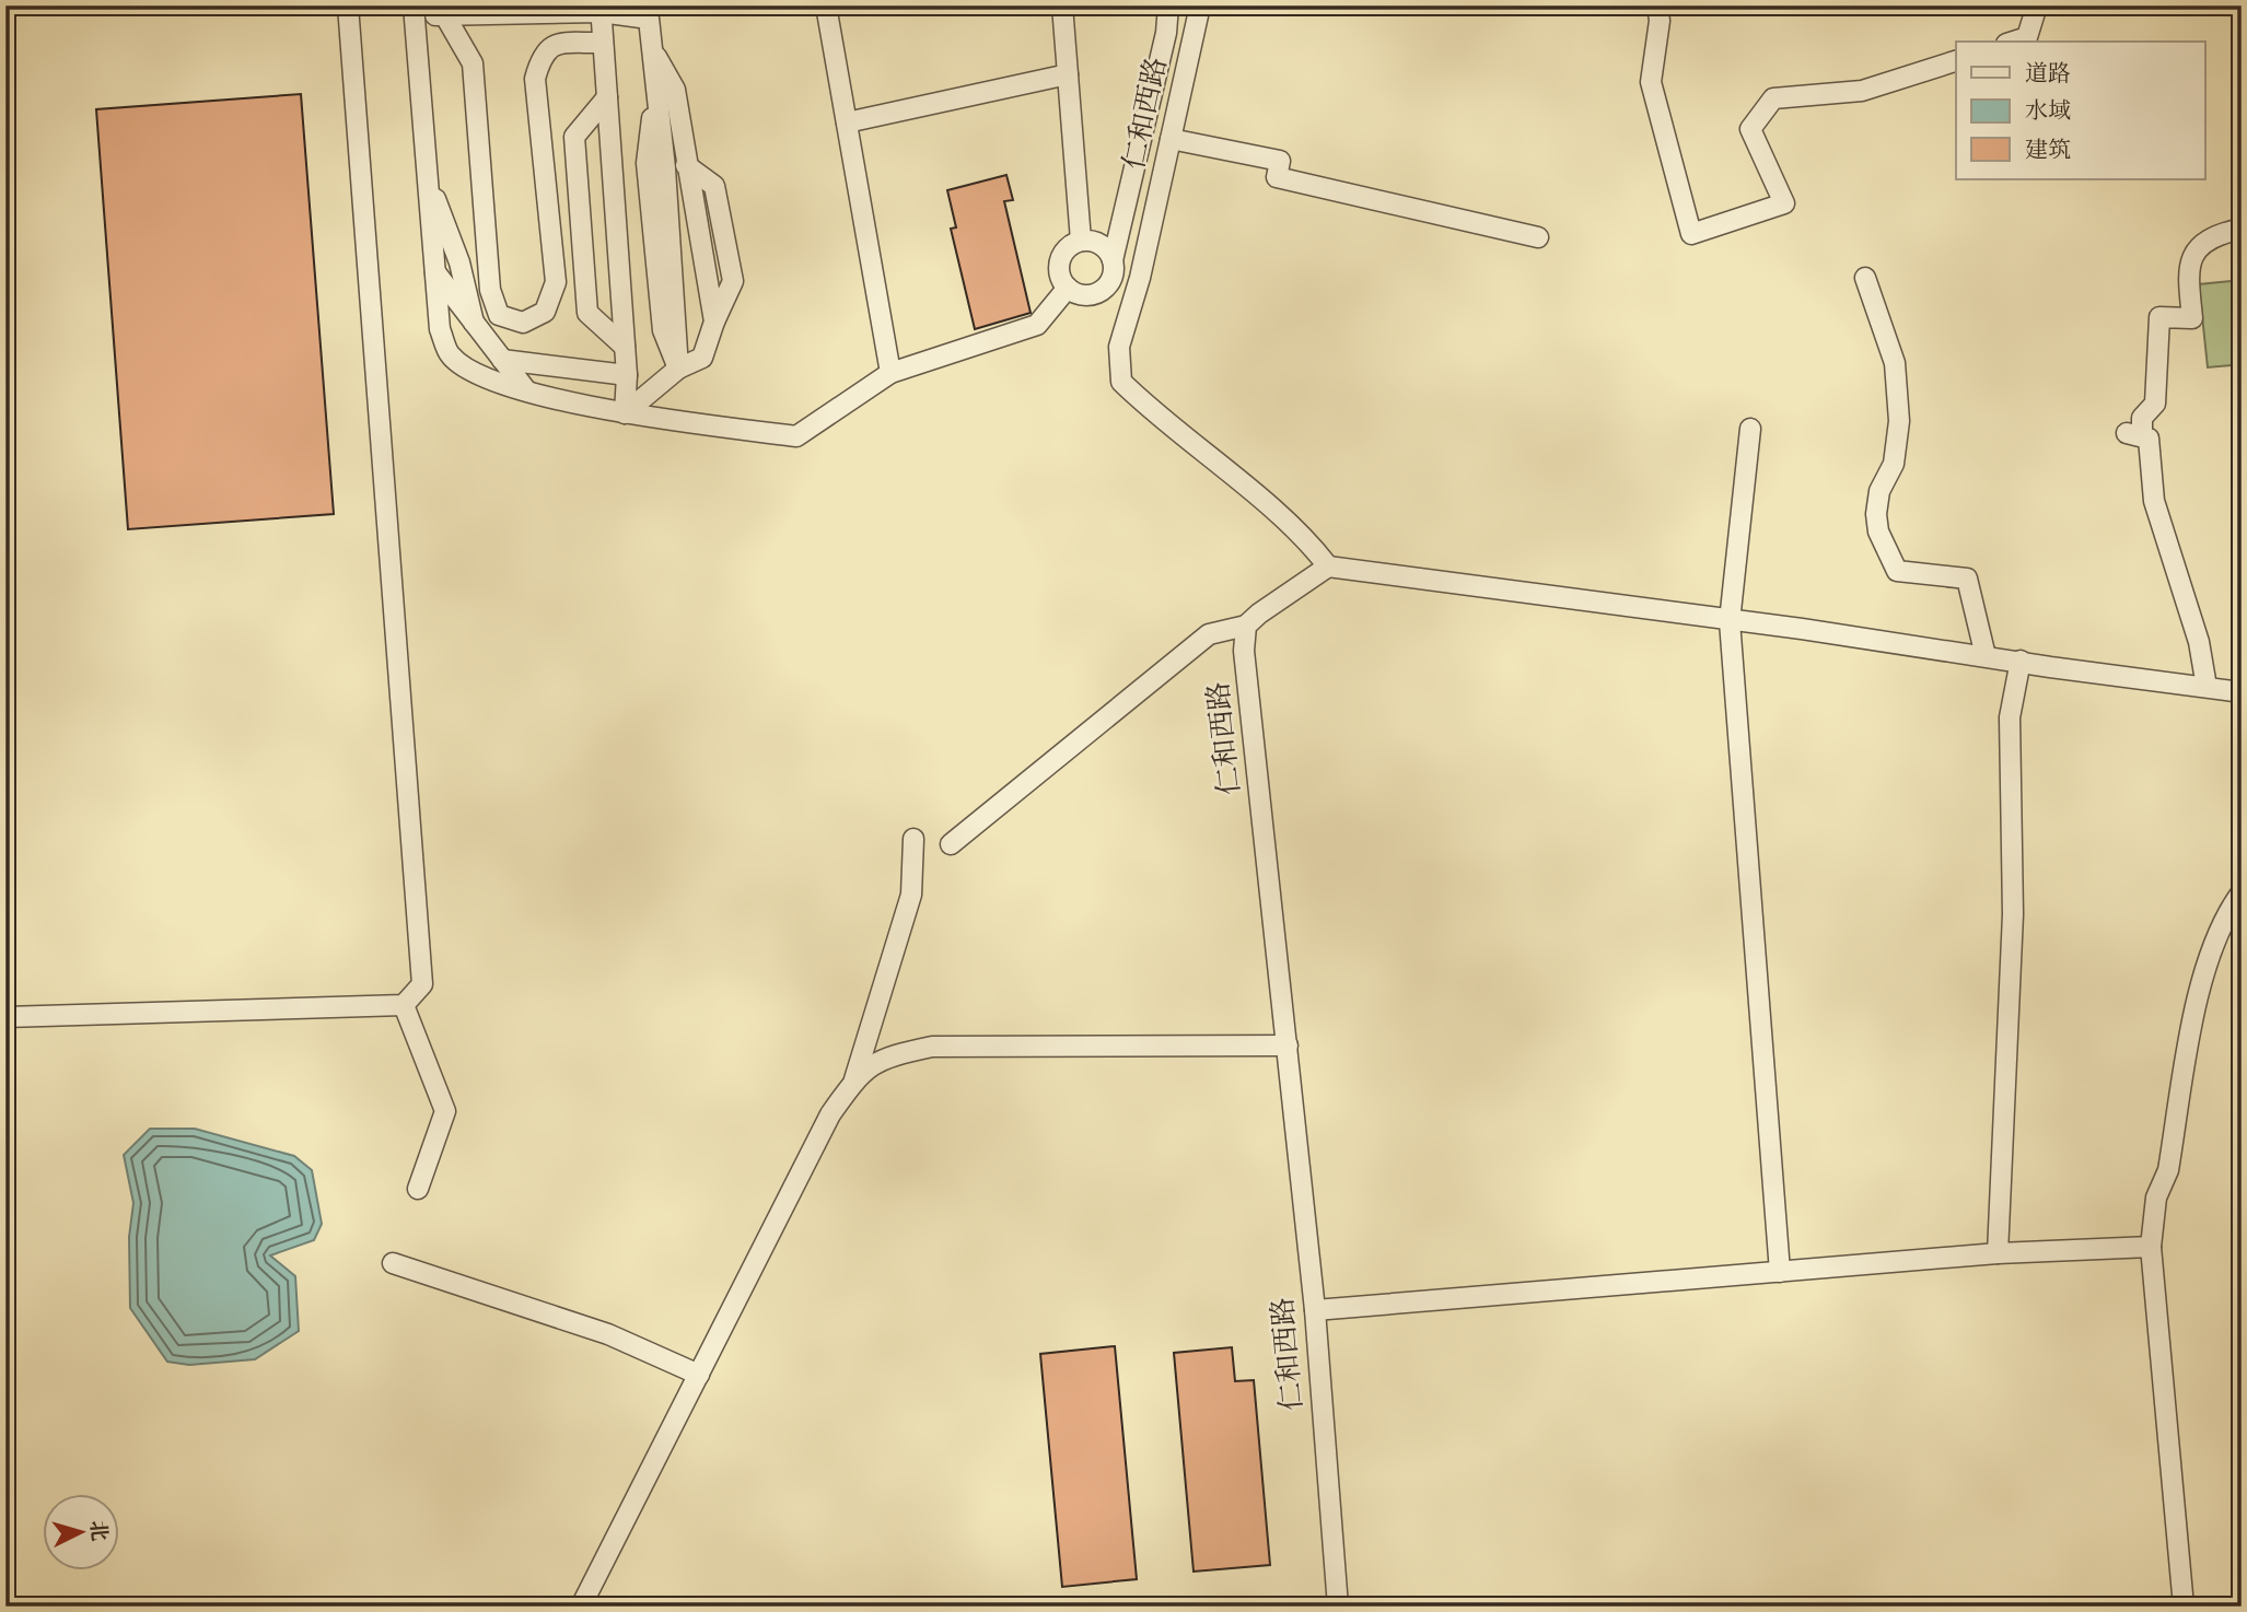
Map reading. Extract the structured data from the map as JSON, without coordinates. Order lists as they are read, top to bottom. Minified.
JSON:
{"streets":{"street":["仁和西路"]},"legend":["道路","水域","建筑"],"north":"right"}
